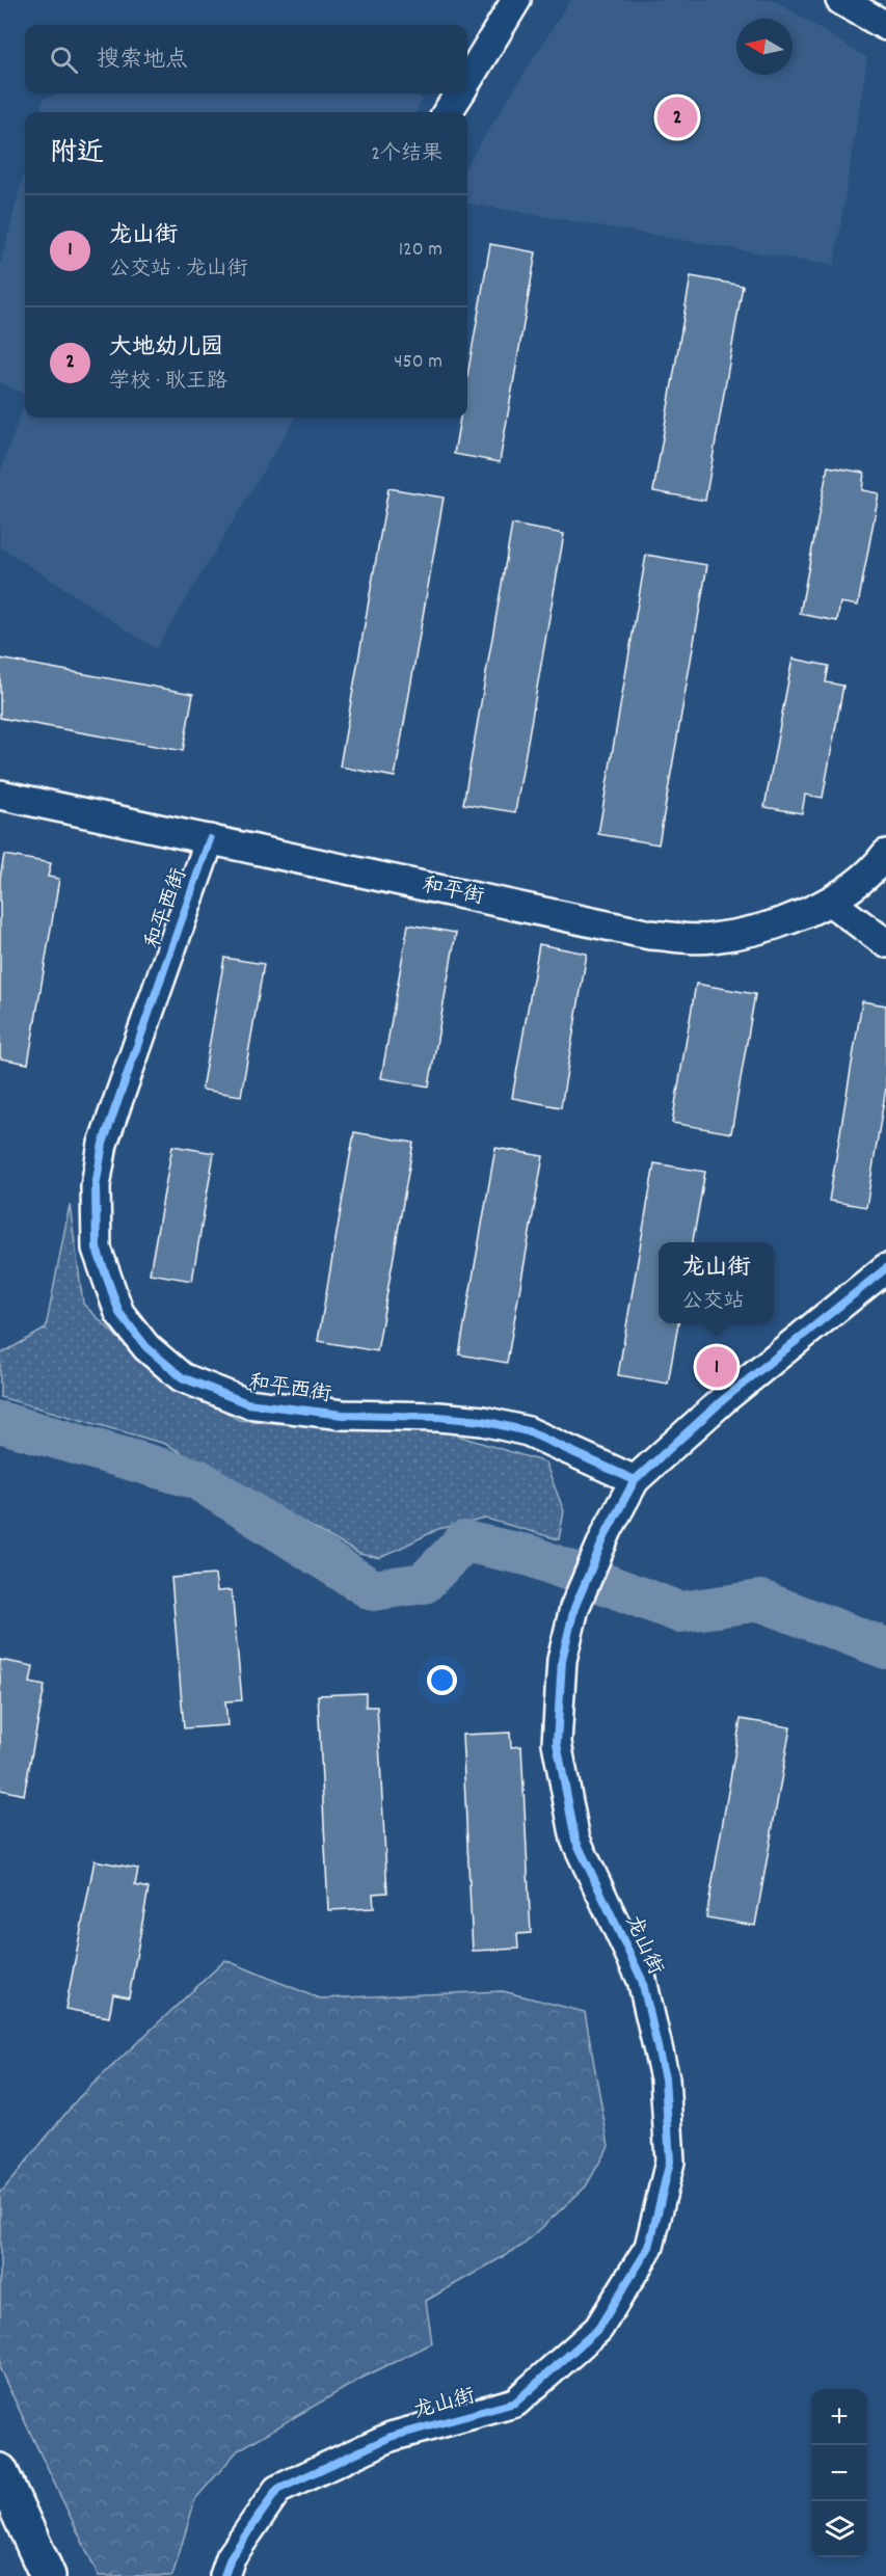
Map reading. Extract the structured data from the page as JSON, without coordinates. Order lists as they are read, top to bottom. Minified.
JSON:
{"streets":{"street":["和平街","和平西街","龙山街"]},"crossings":[["和平街","和平西街"],["和平西街","龙山街"]],"north":"left","page":{"search":"搜索地点","pins":["2","1"],"heading":["附近","2个结果"],"list":[{"mark":"1","name":"龙山街","note":"公交站 · 龙山街","value":"120 m"},{"mark":"2","name":"大地幼儿园","note":"学校 · 耿王路","value":"450 m"}],"popup":["龙山街","公交站"],"map_buttons":["+","−"]}}
